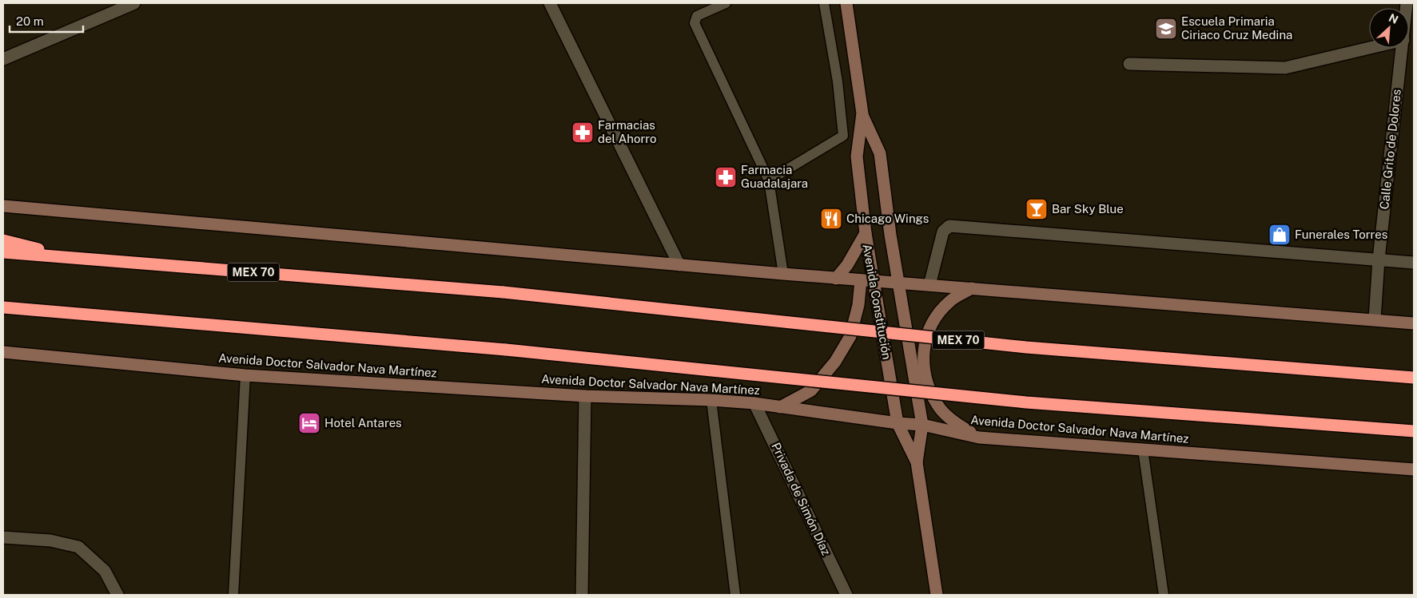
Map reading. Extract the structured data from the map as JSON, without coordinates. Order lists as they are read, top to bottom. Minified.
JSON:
{"streets":{"highway":["MEX 70","Avenida Doctor Salvador Nava Martínez"],"main road":["Avenida Constitución"],"street":["Calle Grito de Dolores","Privada de Simón Díaz"]},"crossings":[["Avenida Constitución","Avenida Doctor Salvador Nava Martínez"],["Avenida Doctor Salvador Nava Martínez","Privada de Simón Díaz"]],"places":{"school or university":["Escuela Primaria Ciriaco Cruz Medina"],"pharmacy":["Farmacias del Ahorro","Farmacia Guadalajara"],"bar":["Bar Sky Blue"],"restaurant":["Chicago Wings"],"shop":["Funerales Torres"],"hotel":["Hotel Antares"]},"scale_bar":"20 m","north":"top right"}
